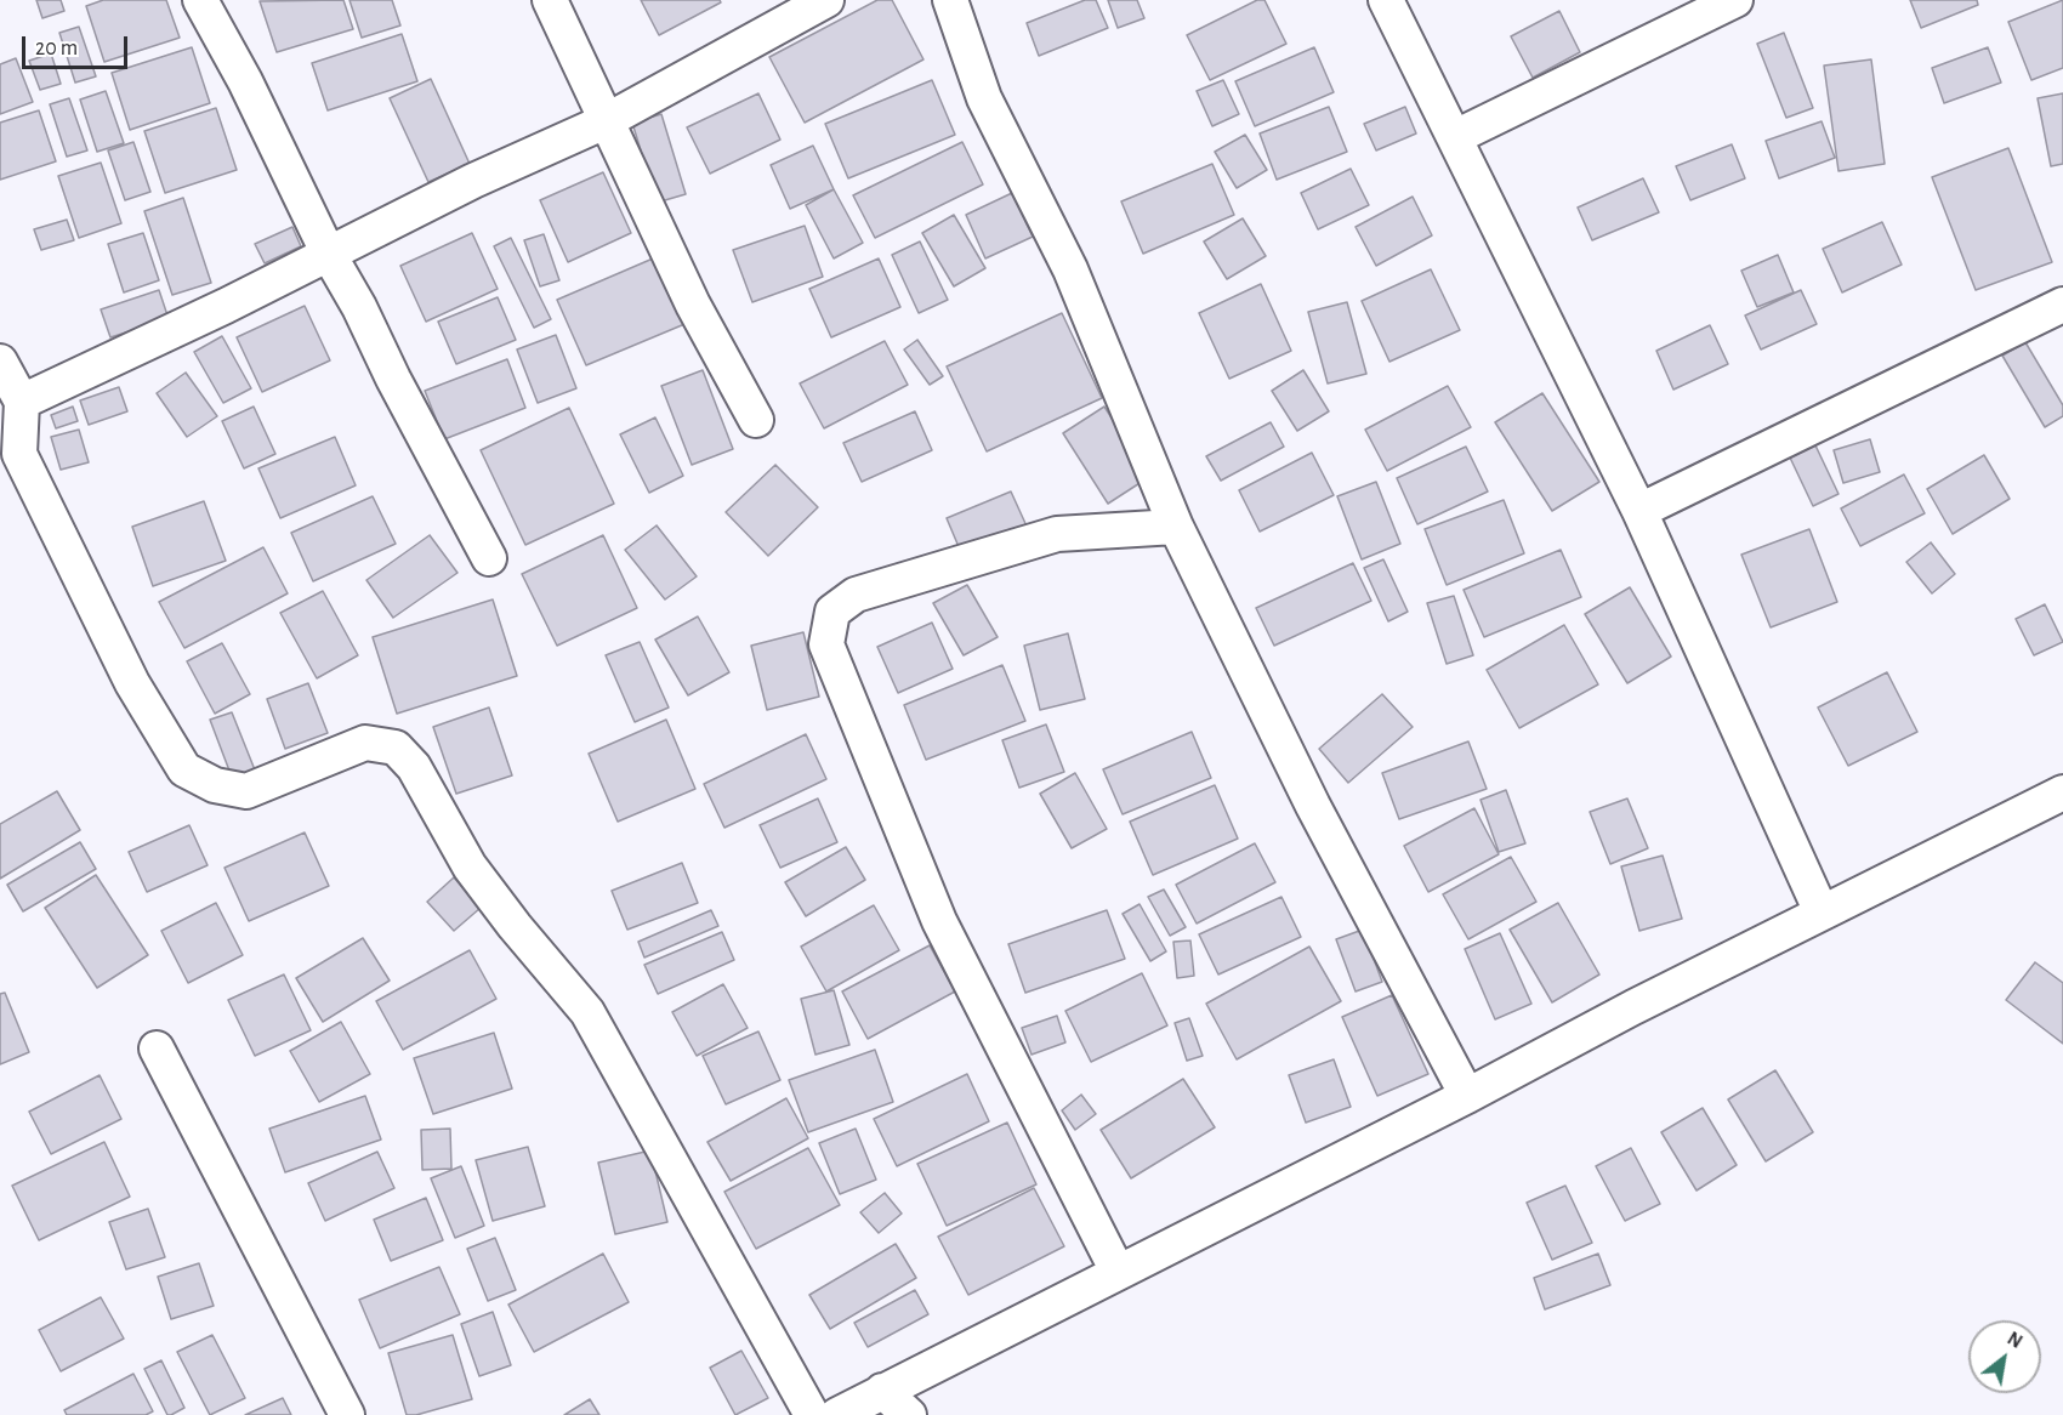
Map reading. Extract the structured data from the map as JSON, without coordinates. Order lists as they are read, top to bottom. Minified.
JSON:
{"scale_bar":"20 m","north":"top right"}
